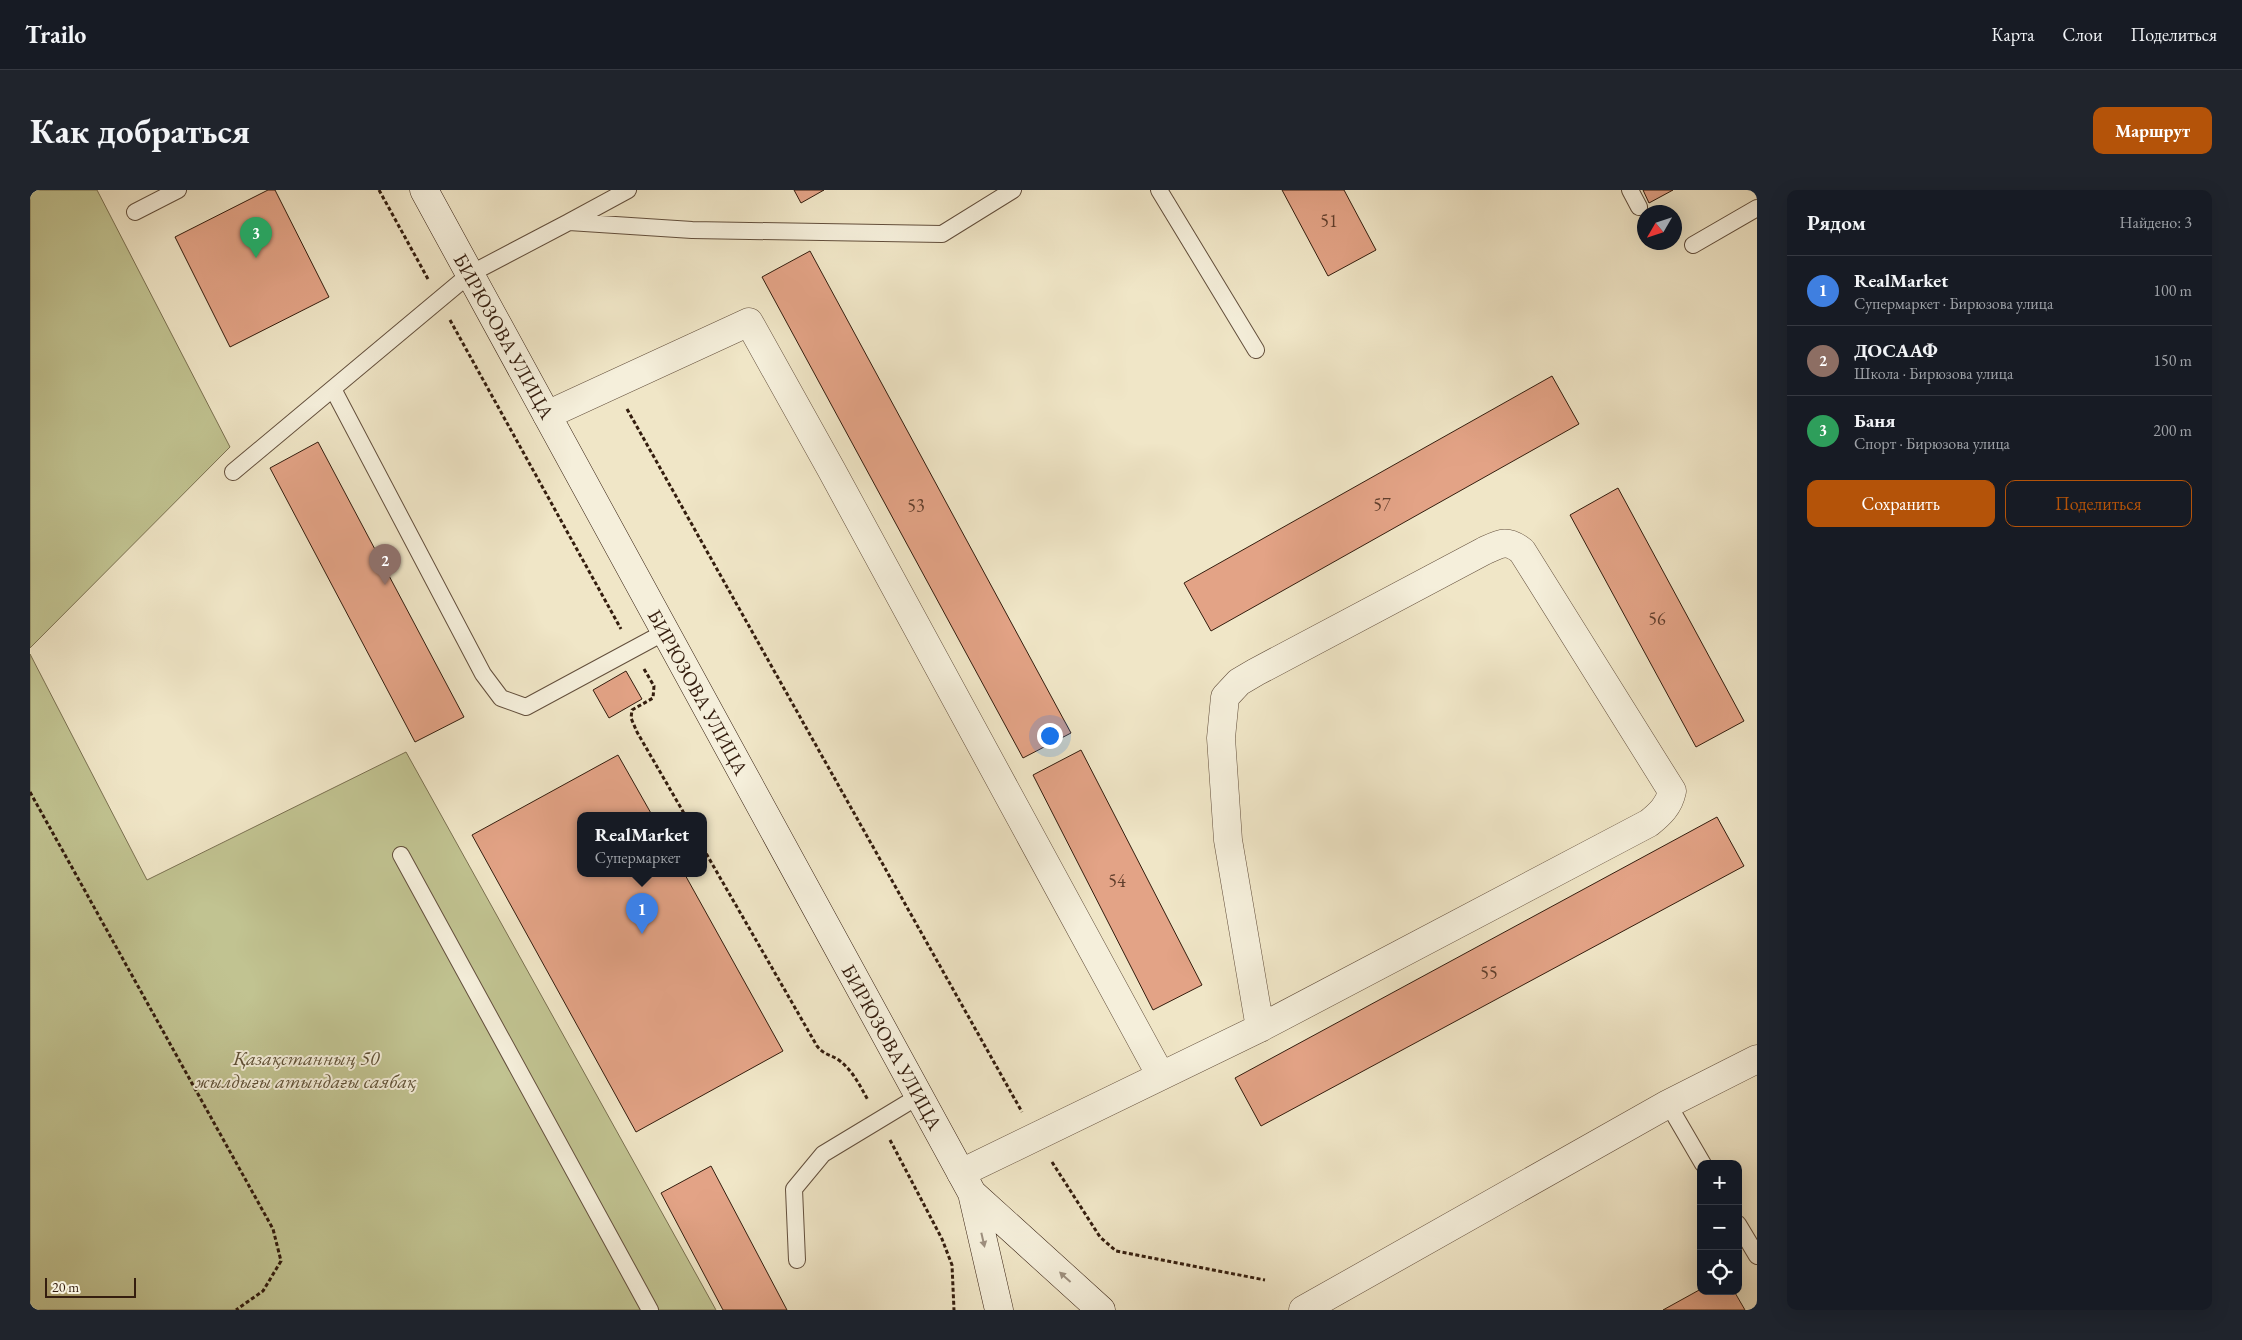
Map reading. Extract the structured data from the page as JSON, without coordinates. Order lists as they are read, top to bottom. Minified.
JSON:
{"streets":{"street":["БИРЮЗОВА УЛИЦА"]},"parks":["Қазақстанның 50 жылдығы атындағы саябақ"],"house_numbers":["51","57","53","56","54","55"],"scale_bar":"20 m","north":"bottom left","page":{"header":"Trailo","nav":["Карта","Слои","Поделиться"],"buttons":["Маршрут",["Сохранить","Поделиться"]],"title":"Как добраться","heading":["Рядом","Найдено: 3"],"pins":["3","2","1"],"list":[{"mark":"1","name":"RealMarket","note":"Супермаркет · Бирюзова улица","value":"100 m"},{"mark":"2","name":"ДОСААФ","note":"Школа · Бирюзова улица","value":"150 m"},{"mark":"3","name":"Баня","note":"Спорт · Бирюзова улица","value":"200 m"}],"popup":["RealMarket","Супермаркет"],"map_buttons":["+","−"],"scale":"20 m"}}
